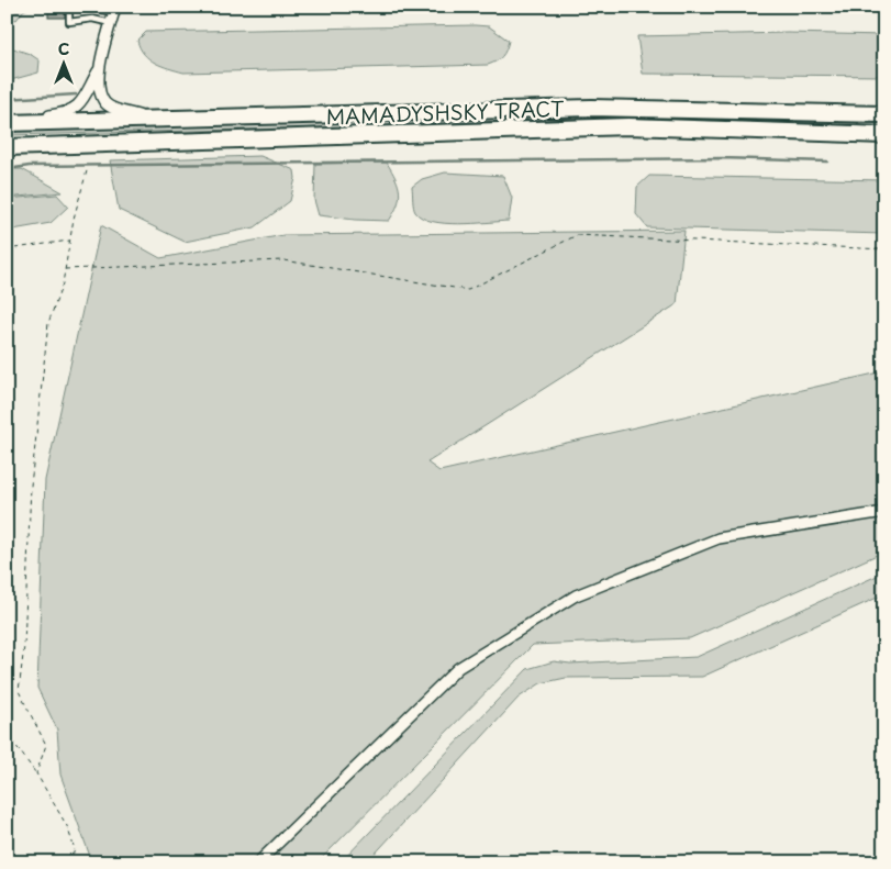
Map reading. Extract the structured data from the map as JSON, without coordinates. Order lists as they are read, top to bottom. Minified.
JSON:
{"streets":{"main road":["MAMADYSHSKY TRACT"]},"north":"top"}
